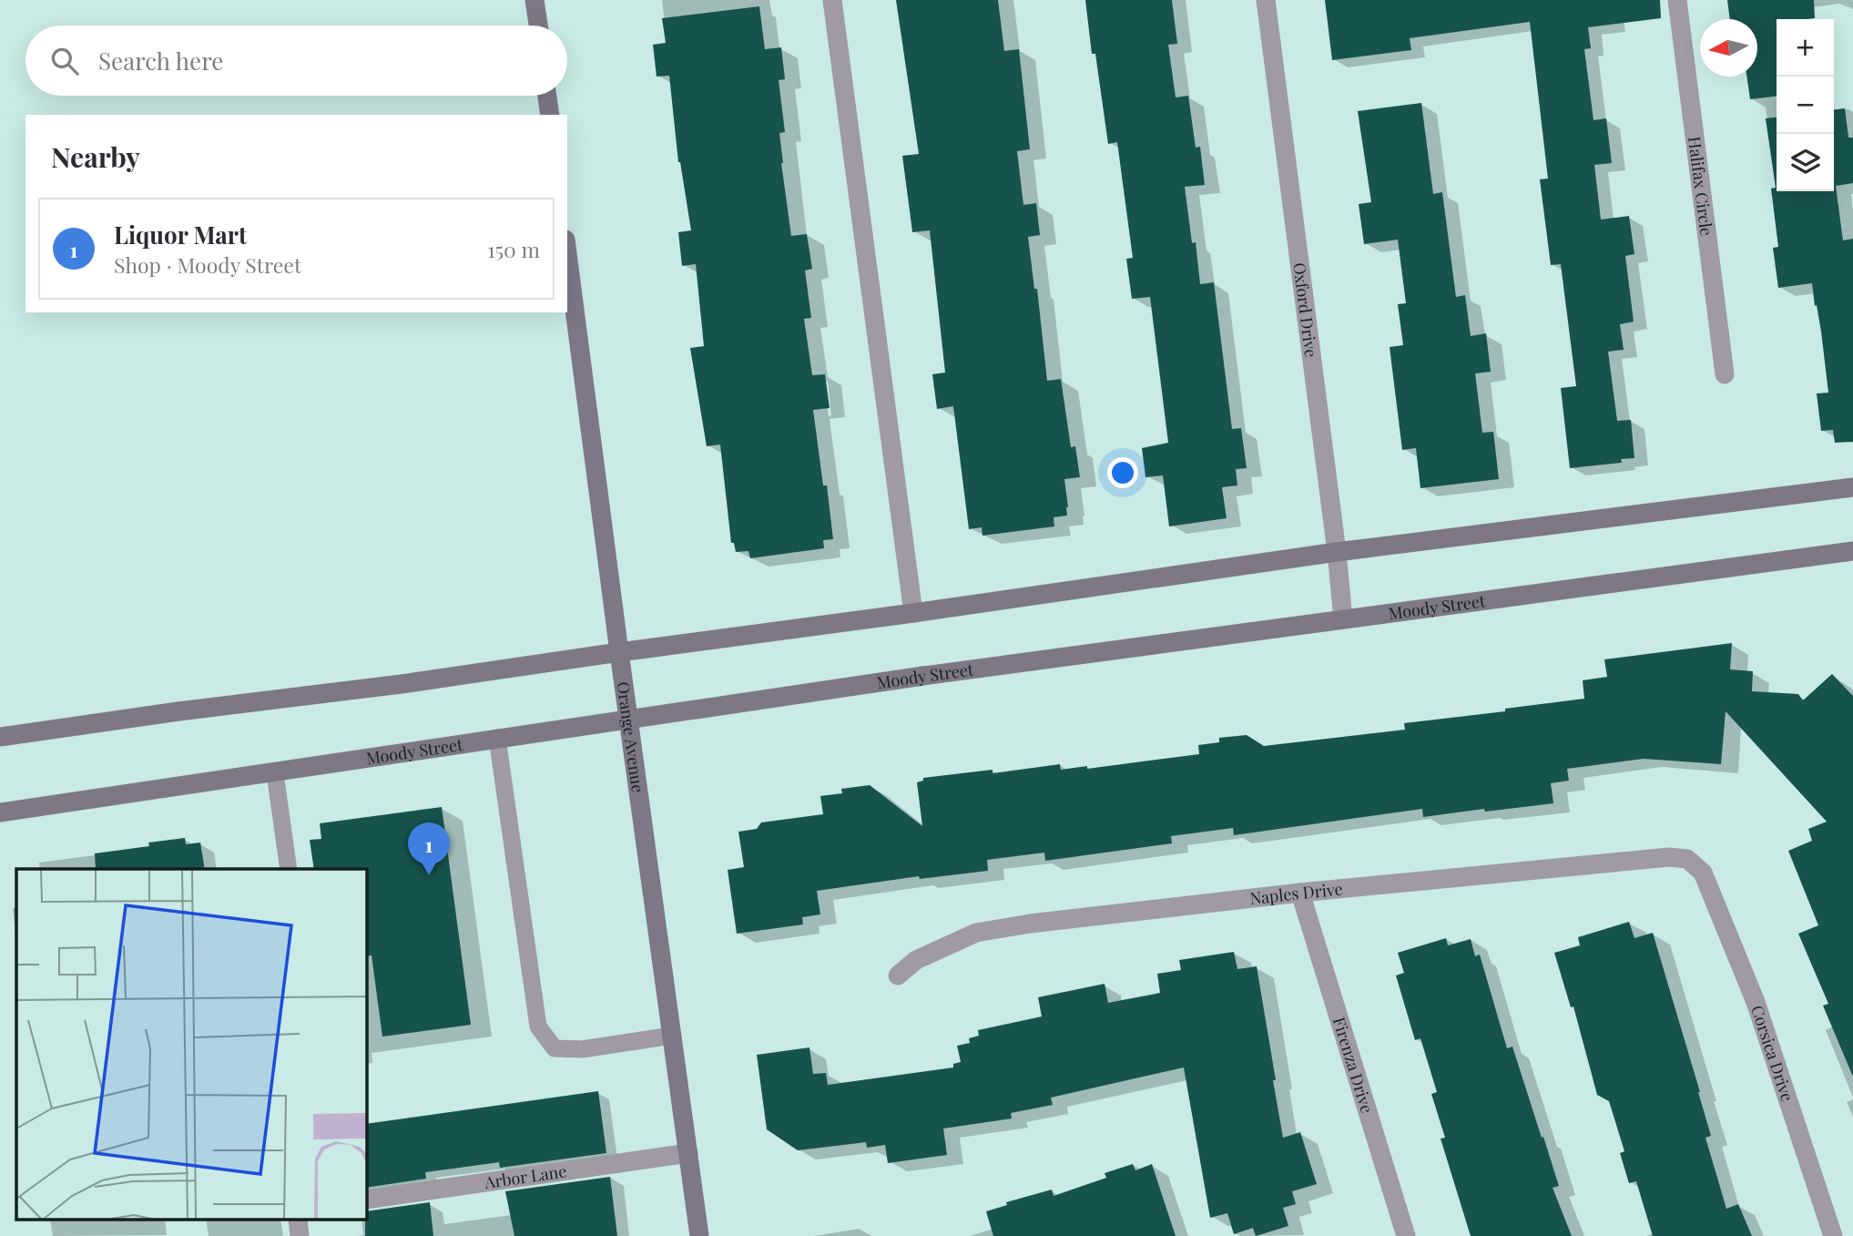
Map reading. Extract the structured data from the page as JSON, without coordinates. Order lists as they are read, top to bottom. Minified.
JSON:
{"streets":{"main road":["Moody Street","Orange Avenue"],"street":["Halifax Circle","Oxford Drive","Naples Drive","Corsica Drive","Firenza Drive","Arbor Lane"]},"crossings":[["Oxford Drive","Moody Street"],["Moody Street","Orange Avenue"],["Orange Avenue","Arbor Lane"],["Naples Drive","Corsica Drive"],["Naples Drive","Firenza Drive"]],"north":"left","page":{"map_buttons":["+","−"],"search":"Search here","heading":"Nearby","list":[{"mark":"1","name":"Liquor Mart","note":"Shop · Moody Street","value":"150 m"}],"pins":"1"}}
